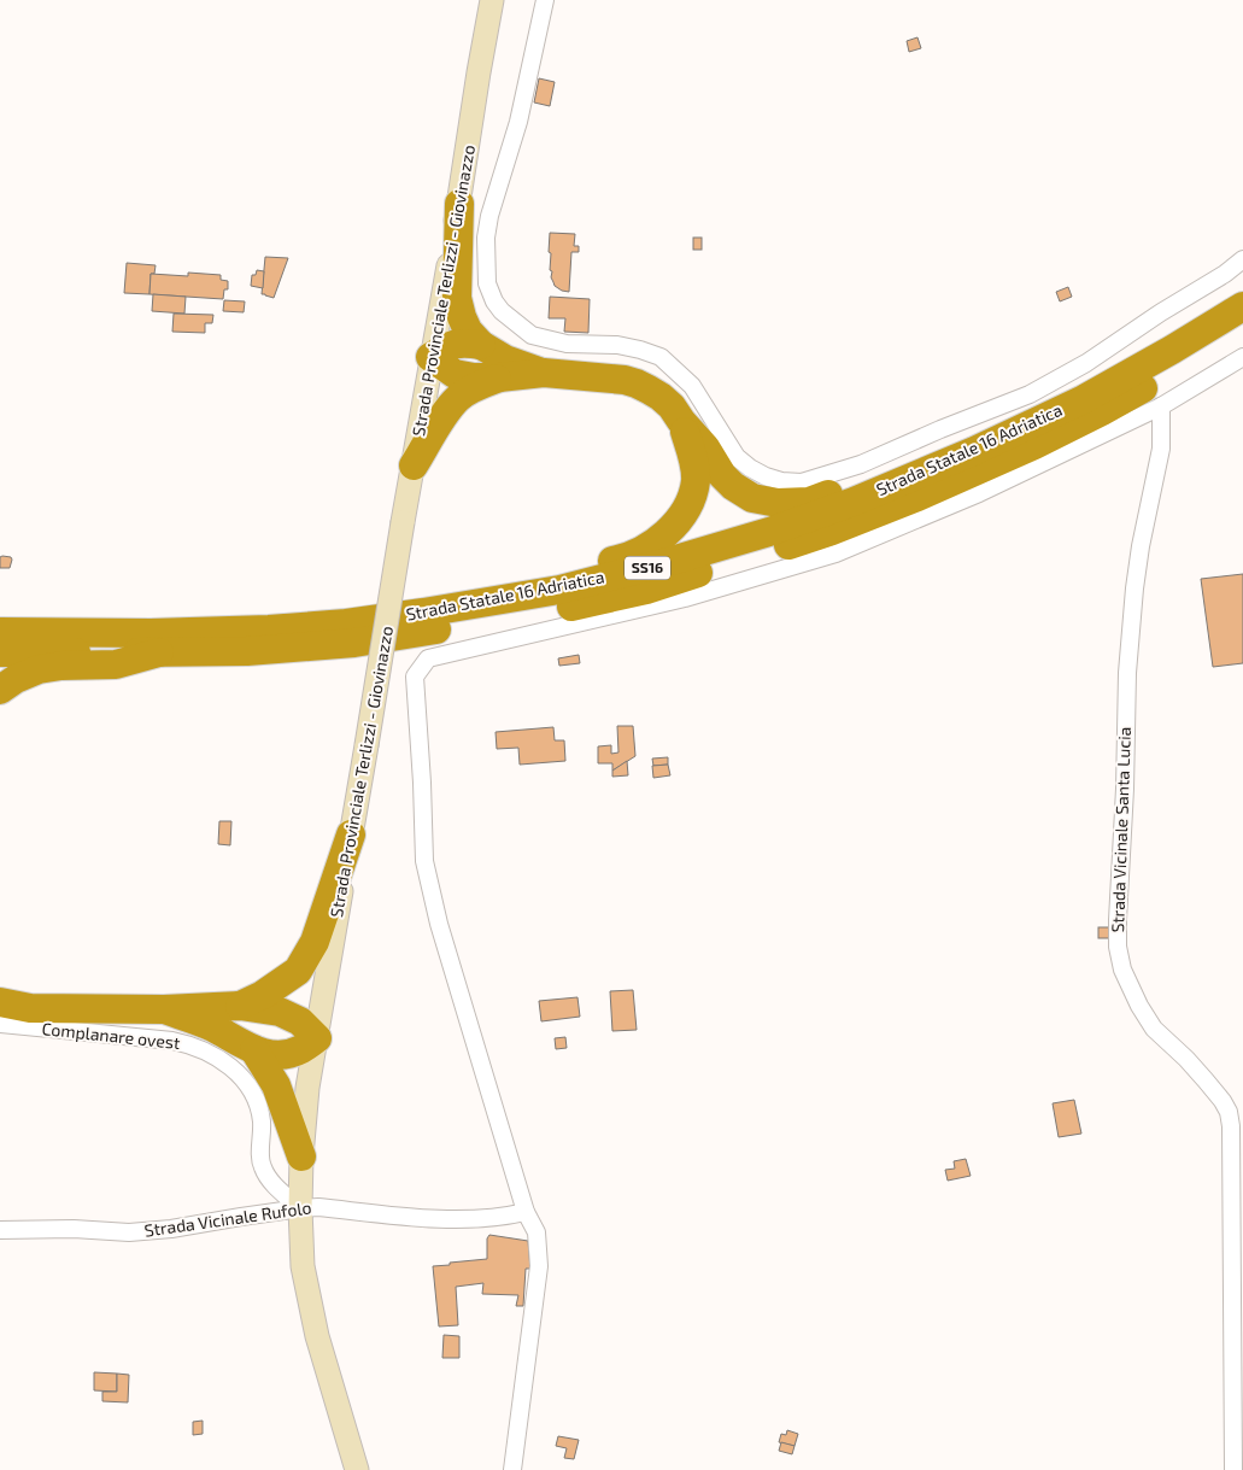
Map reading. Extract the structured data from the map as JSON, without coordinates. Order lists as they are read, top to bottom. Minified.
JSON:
{"streets":{"highway":["Strada Statale 16 Adriatica","SS16"],"main road":["Strada Provinciale Terlizzi - Giovinazzo"],"street":["Strada Vicinale Santa Lucia","Complanare ovest","Strada Vicinale Rufolo"]},"crossings":[["Strada Provinciale Terlizzi - Giovinazzo","Complanare ovest"],["Strada Provinciale Terlizzi - Giovinazzo","Strada Vicinale Rufolo"],["Complanare ovest","Strada Vicinale Rufolo"]]}
